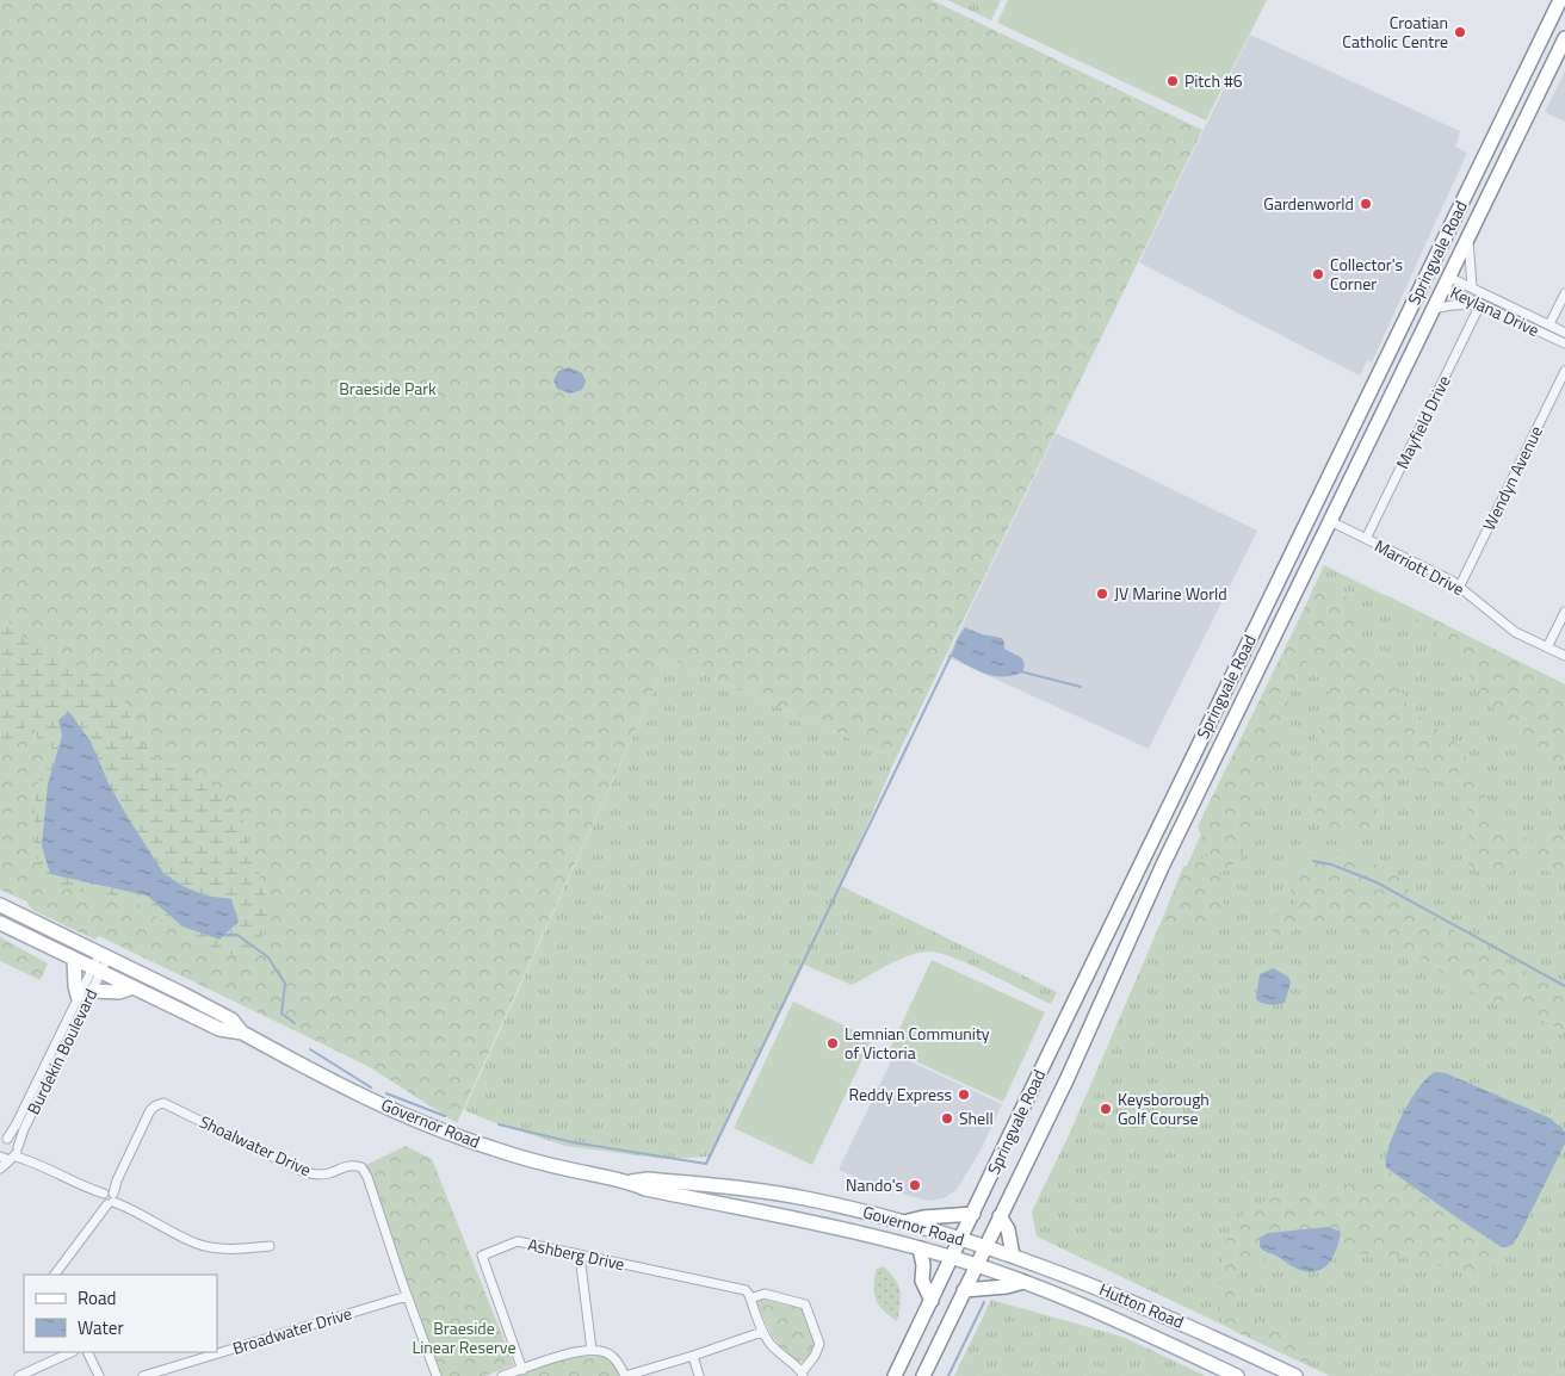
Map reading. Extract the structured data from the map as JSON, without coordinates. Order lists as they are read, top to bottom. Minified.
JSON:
{"streets":{"main road":["Springvale Road","Keylana Drive","Governor Road","Hutton Road"],"street":["Mayfield Drive","Wendyn Avenue","Marriott Drive","Burdekin Boulevard","Shoalwater Drive","Ashberg Drive","Broadwater Drive"]},"crossings":[["Springvale Road","Keylana Drive"],["Springvale Road","Marriott Drive"],["Springvale Road","Governor Road"],["Springvale Road","Hutton Road"],["Keylana Drive","Mayfield Drive"],["Mayfield Drive","Marriott Drive"],["Wendyn Avenue","Marriott Drive"],["Burdekin Boulevard","Governor Road"],["Governor Road","Hutton Road"],["Shoalwater Drive","Broadwater Drive"]],"parks":["Braeside Park","Braeside Linear Reserve"],"places":["Croatian Catholic Centre","Pitch #6","Gardenworld","Collector's Corner","JV Marine World","Lemnian Community of Victoria","Reddy Express","Keysborough Golf Course","Shell","Nando's"],"legend":["Road","Water"]}
